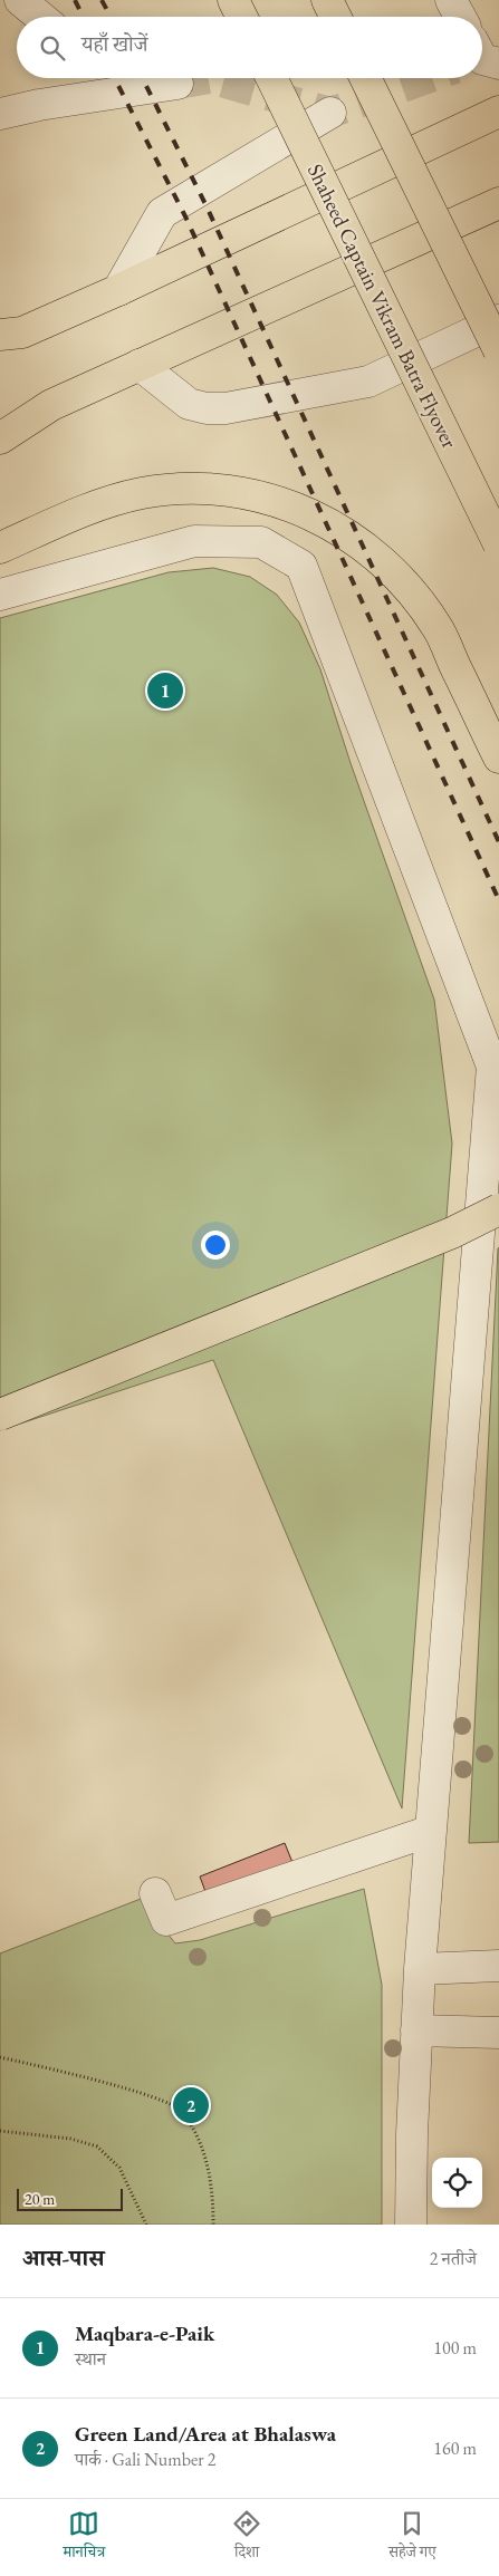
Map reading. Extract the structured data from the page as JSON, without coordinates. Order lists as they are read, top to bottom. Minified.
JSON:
{"streets":{"highway":["Shaheed Captain Vikram Batra Flyover"]},"scale_bar":"20 m","page":{"search":"यहाँ खोजें","pins":["1","2"],"scale":"20 m","heading":["आस-पास","2 नतीजे"],"list":[{"mark":"1","name":"Maqbara-e-Paik","note":"स्थान","value":"100 m"},{"mark":"2","name":"Green Land/Area at Bhalaswa","note":"पार्क · Gali Number 2","value":"160 m"}],"nav":["मानचित्र","दिशा","सहेजे गए"]}}
